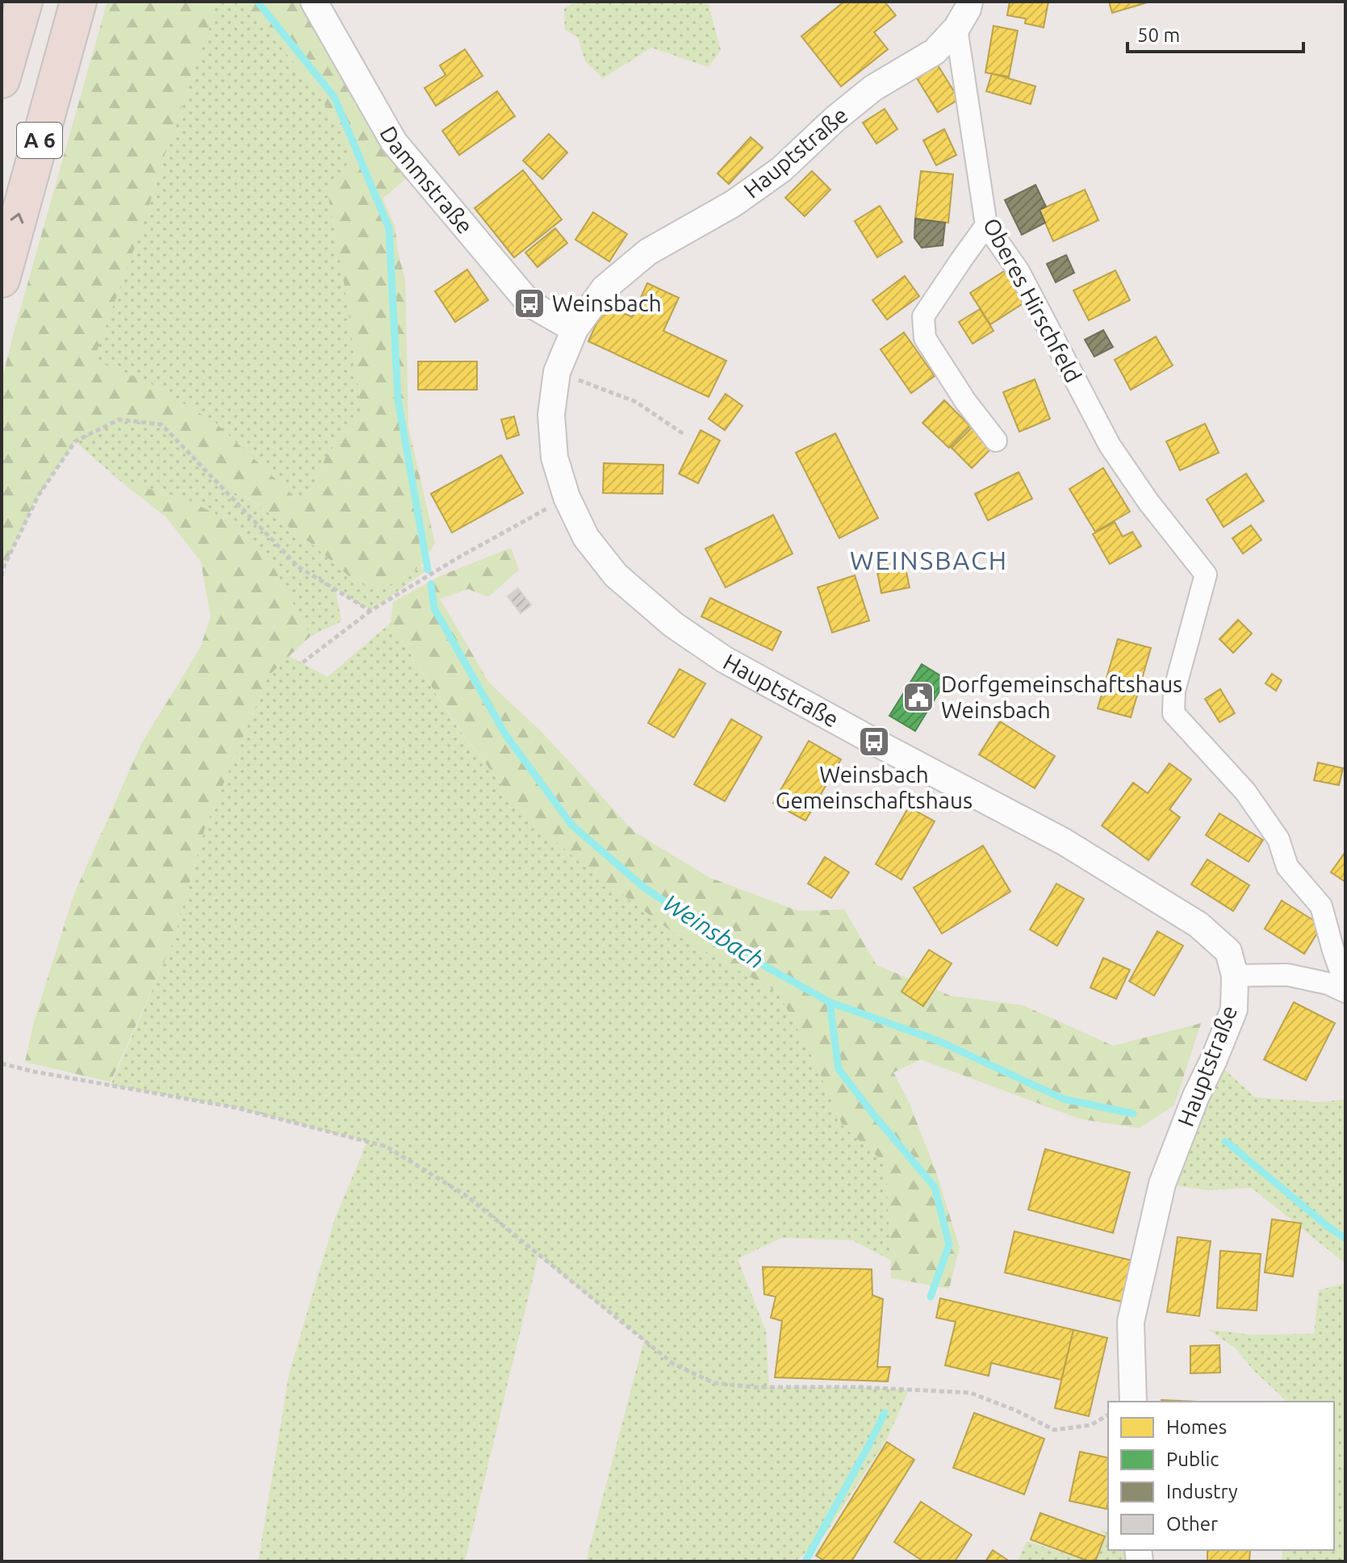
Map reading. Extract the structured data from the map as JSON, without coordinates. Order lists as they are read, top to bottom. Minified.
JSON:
{"streets":{"highway":["A 6"],"street":["Hauptstraße","Dammstraße","Oberes Hirschfeld"]},"crossings":[["Hauptstraße","Dammstraße"],["Hauptstraße","Oberes Hirschfeld"]],"districts":["WEINSBACH"],"water":["Weinsbach"],"places":{"bus stop":["Weinsbach","Weinsbach Gemeinschaftshaus"],"public building":["Dorfgemeinschaftshaus Weinsbach"]},"legend":["Homes","Public","Industry","Other"],"scale_bar":"50 m"}
